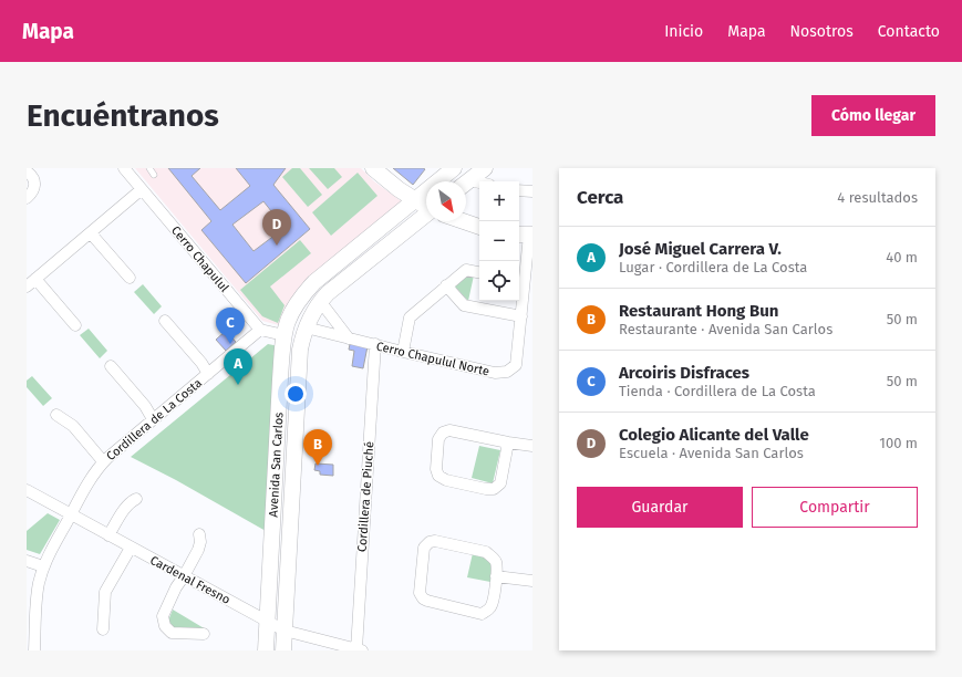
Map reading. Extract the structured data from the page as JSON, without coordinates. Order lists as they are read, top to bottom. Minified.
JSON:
{"streets":{"main road":["Avenida San Carlos"],"street":["Cerro Chapulul","Cerro Chapulul Norte","Cordillera de La Costa","Cordillera de Piuché","Cardenal Fresno"]},"crossings":[["Cerro Chapulul","Cordillera de La Costa"],["Cerro Chapulul Norte","Avenida San Carlos"],["Cerro Chapulul Norte","Cordillera de Piuché"],["Cordillera de La Costa","Cardenal Fresno"],["Avenida San Carlos","Cardenal Fresno"],["Cordillera de Piuché","Cardenal Fresno"]],"north":"bottom right","page":{"header":"Mapa","nav":["Inicio","Mapa","Nosotros","Contacto"],"buttons":["Cómo llegar",["Guardar","Compartir"]],"title":"Encuéntranos","heading":["Cerca","4 resultados"],"map_buttons":["+","−"],"pins":["D","C","A","B"],"list":[{"mark":"A","name":"José Miguel Carrera V.","note":"Lugar · Cordillera de La Costa","value":"40 m"},{"mark":"B","name":"Restaurant Hong Bun","note":"Restaurante · Avenida San Carlos","value":"50 m"},{"mark":"C","name":"Arcoiris Disfraces","note":"Tienda · Cordillera de La Costa","value":"50 m"},{"mark":"D","name":"Colegio Alicante del Valle","note":"Escuela · Avenida San Carlos","value":"100 m"}]}}
